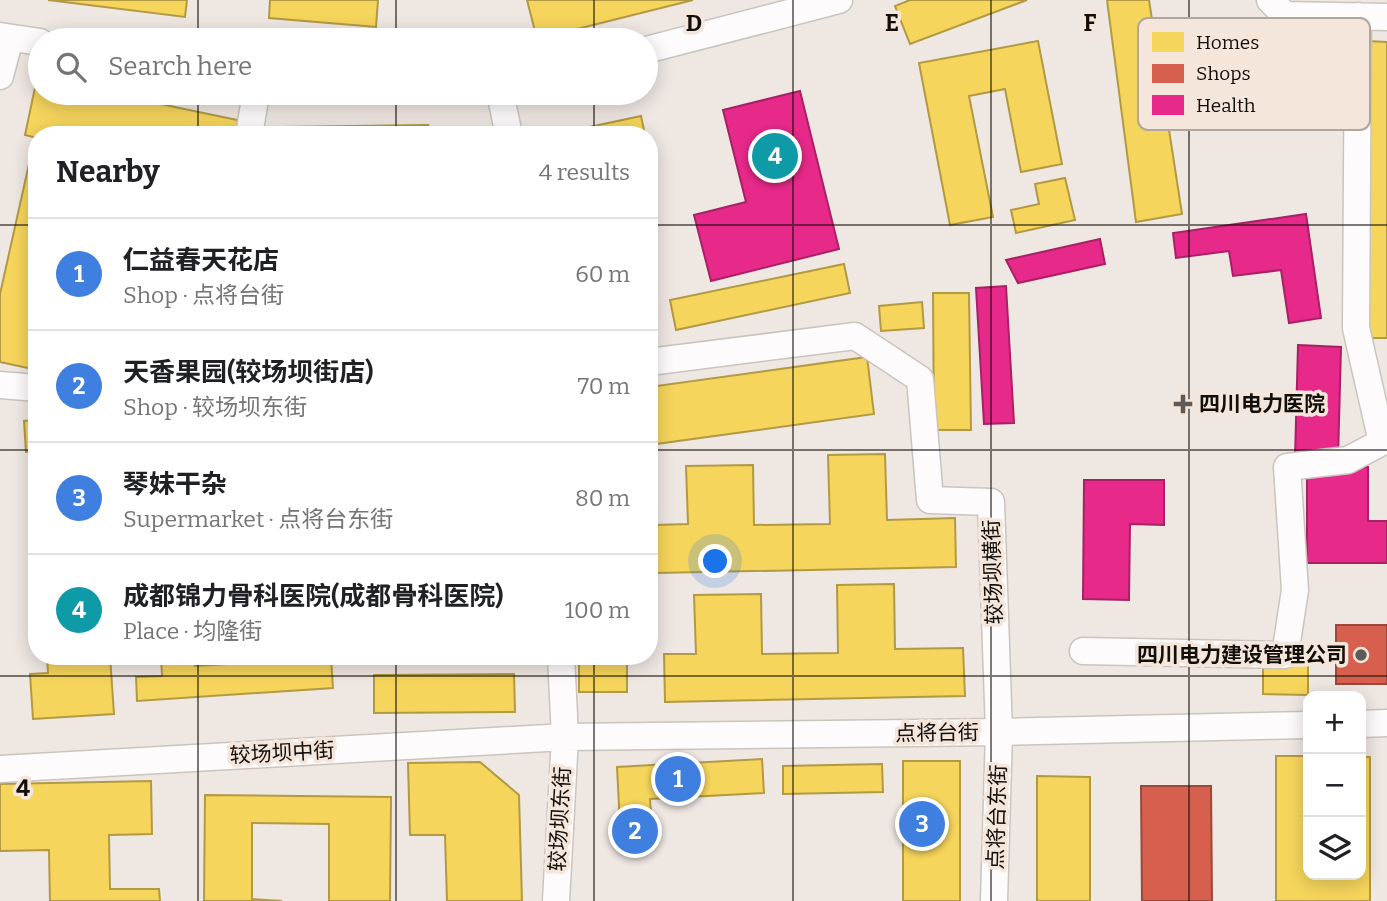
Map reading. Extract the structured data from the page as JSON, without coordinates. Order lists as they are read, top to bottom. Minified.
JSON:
{"streets":{"street":["较场坝横街","点将台街","较场坝中街","点将台东街","较场坝东街"]},"crossings":[["较场坝横街","点将台街"],["较场坝横街","点将台东街"],["点将台街","较场坝中街"],["点将台街","点将台东街"],["点将台街","较场坝东街"],["较场坝中街","较场坝东街"]],"places":{"health":["四川电力医院"],"other":["四川电力建设管理公司"]},"legend":["Homes","Shops","Health"],"page":{"search":"Search here","heading":["Nearby","4 results"],"pins":["4","1","3","2"],"list":[{"mark":"1","name":"仁益春天花店","note":"Shop · 点将台街","value":"60 m"},{"mark":"2","name":"天香果园(较场坝街店)","note":"Shop · 较场坝东街","value":"70 m"},{"mark":"3","name":"琴妹干杂","note":"Supermarket · 点将台东街","value":"80 m"},{"mark":"4","name":"成都锦力骨科医院(成都骨科医院)","note":"Place · 均隆街","value":"100 m"}],"map_buttons":["+","−"]},"grid":{"columns":["D","E","F"],"rows":["4"]}}
